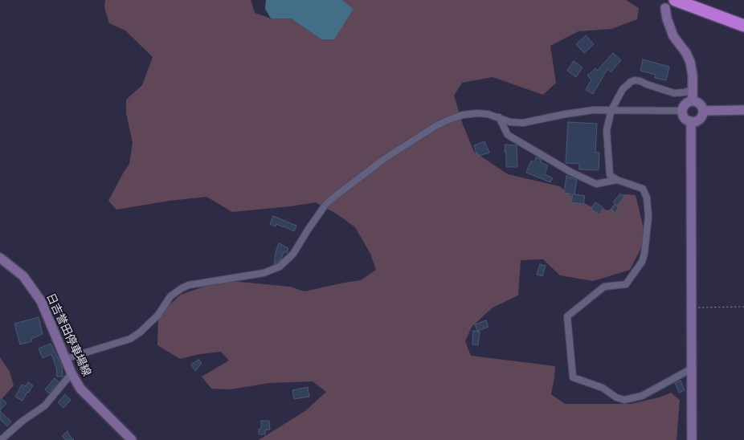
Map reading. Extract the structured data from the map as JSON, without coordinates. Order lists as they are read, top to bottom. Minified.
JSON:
{"streets":{"street":["日吉誉田停車場線"]}}
